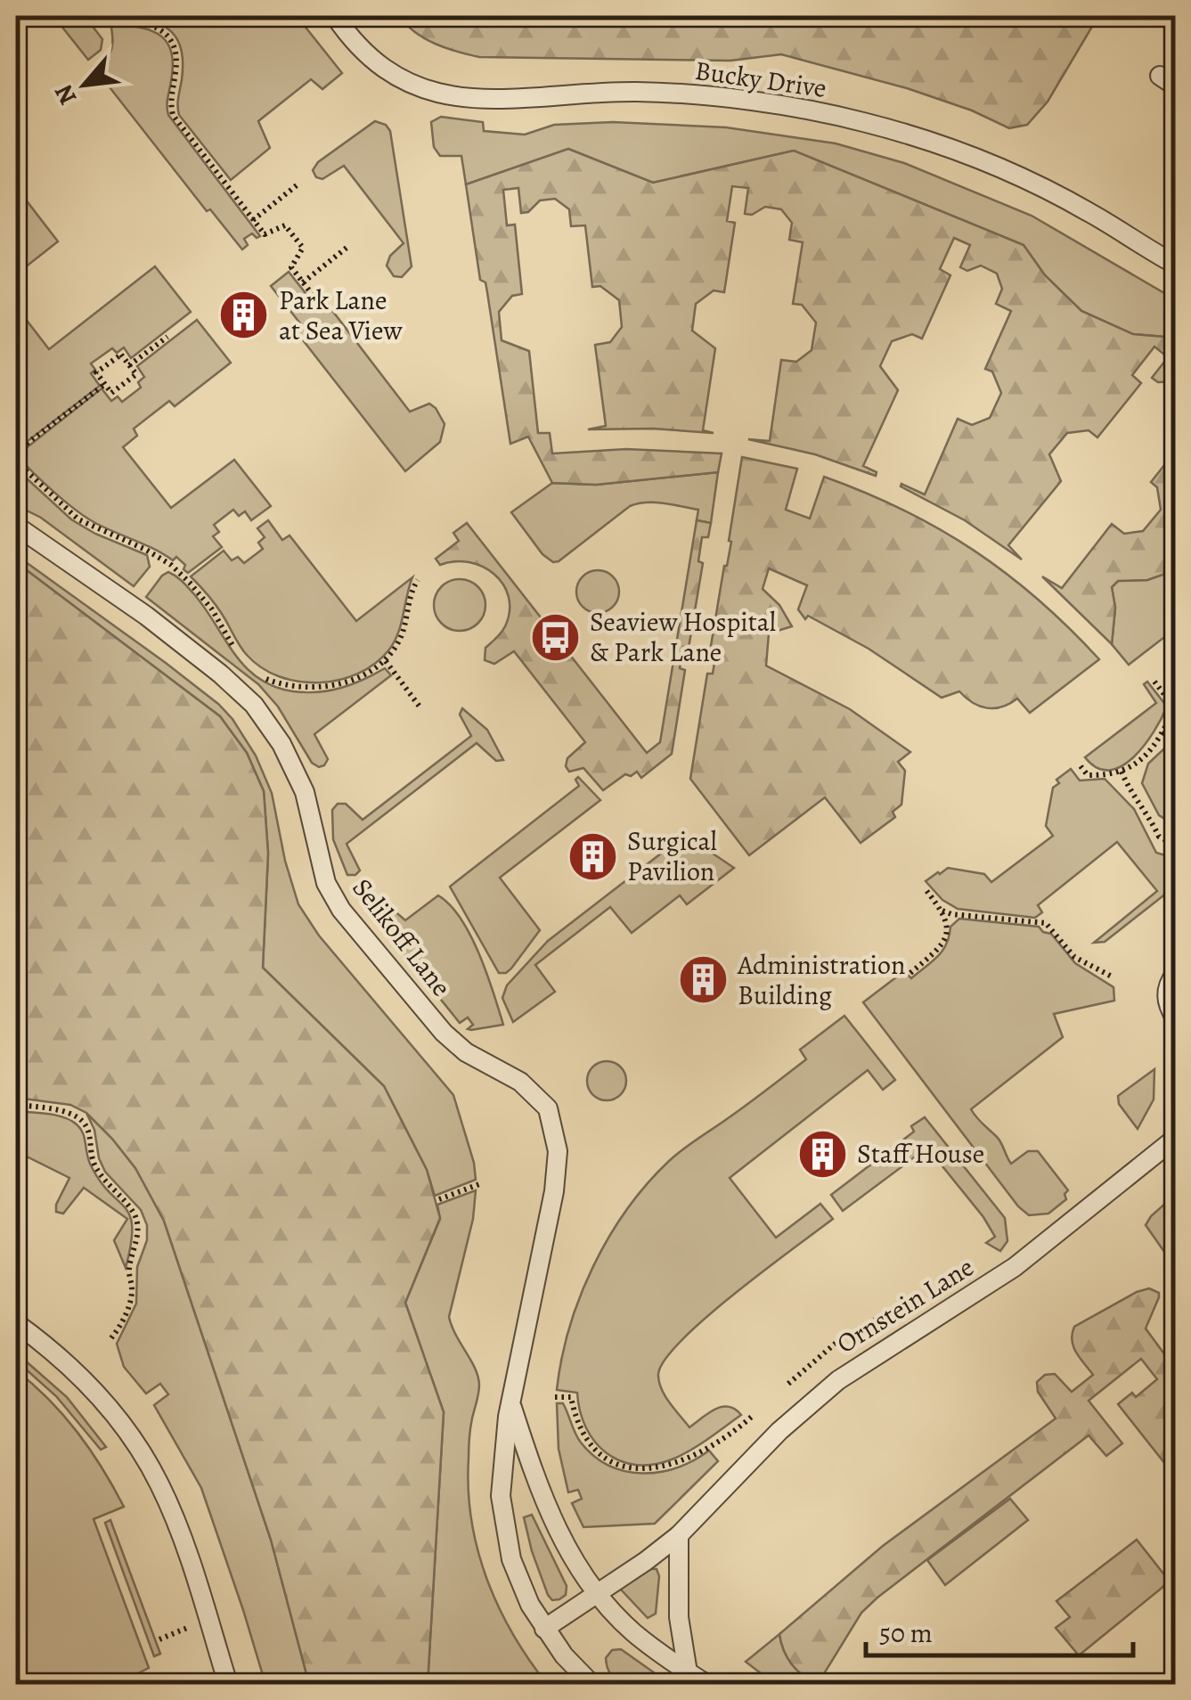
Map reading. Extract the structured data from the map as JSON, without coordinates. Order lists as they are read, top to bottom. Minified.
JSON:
{"streets":{"lane":["Bucky Drive","Selikoff Lane","Ornstein Lane"]},"crossings":[["Selikoff Lane","Ornstein Lane"]],"places":{"building":["Park Lane at Sea View","Surgical Pavilion","Administration Building","Staff House"],"bus stop":["Seaview Hospital & Park Lane"]},"scale_bar":"50 m","north":"bottom left"}
